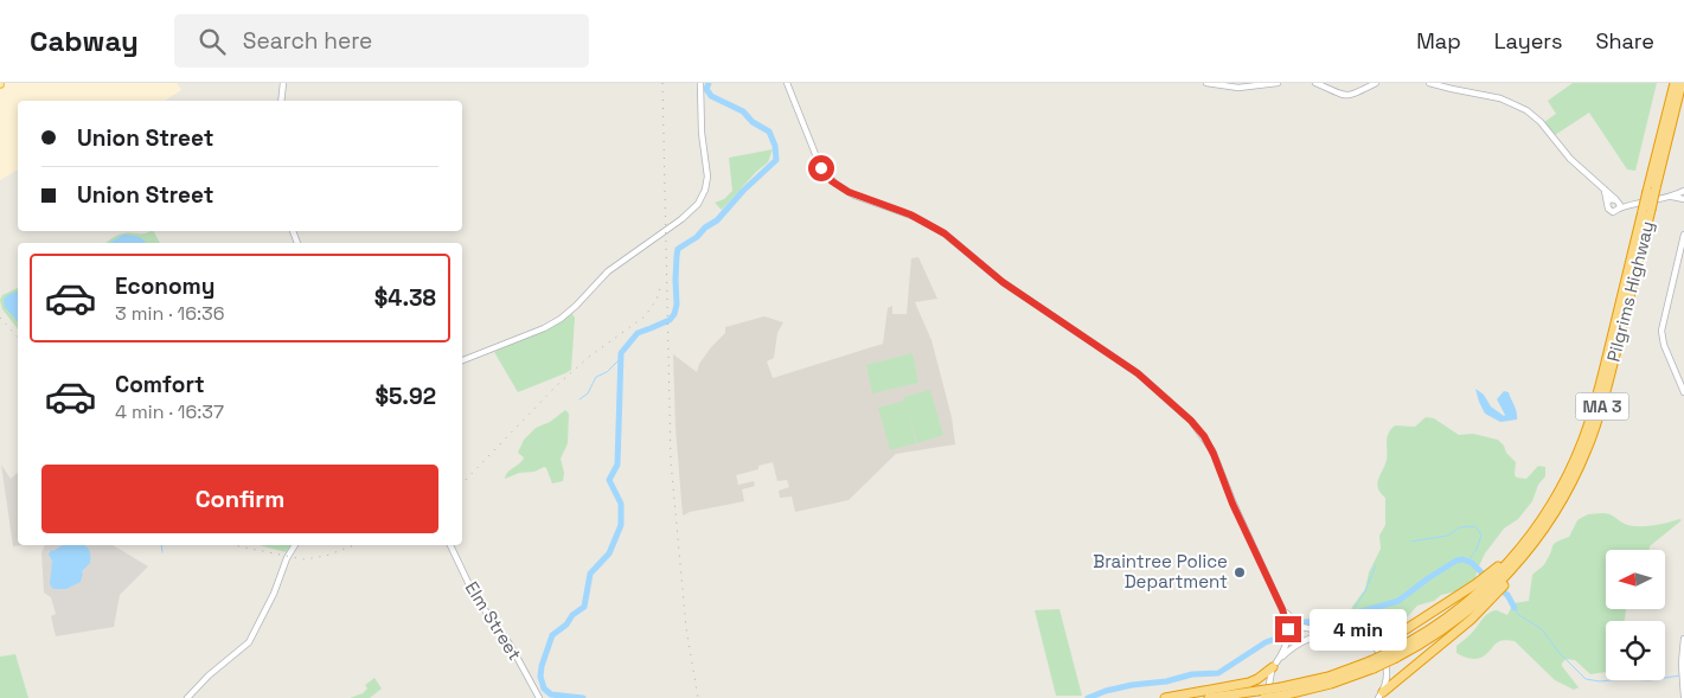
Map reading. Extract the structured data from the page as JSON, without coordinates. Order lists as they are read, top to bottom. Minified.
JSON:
{"streets":{"highway":["Pilgrims Highway","MA 3"],"main road":["Elm Street"]},"places":["Braintree Police Department"],"north":"left","page":{"header":"Cabway","search":"Search here","nav":["Map","Layers","Share"],"banner":["Union Street","Union Street"],"list":[{"name":"Economy","note":"3 min · 16:36","value":"$4.38"},{"name":"Comfort","note":"4 min · 16:37","value":"$5.92"}],"buttons":"Confirm","bubble":"4 min"}}
